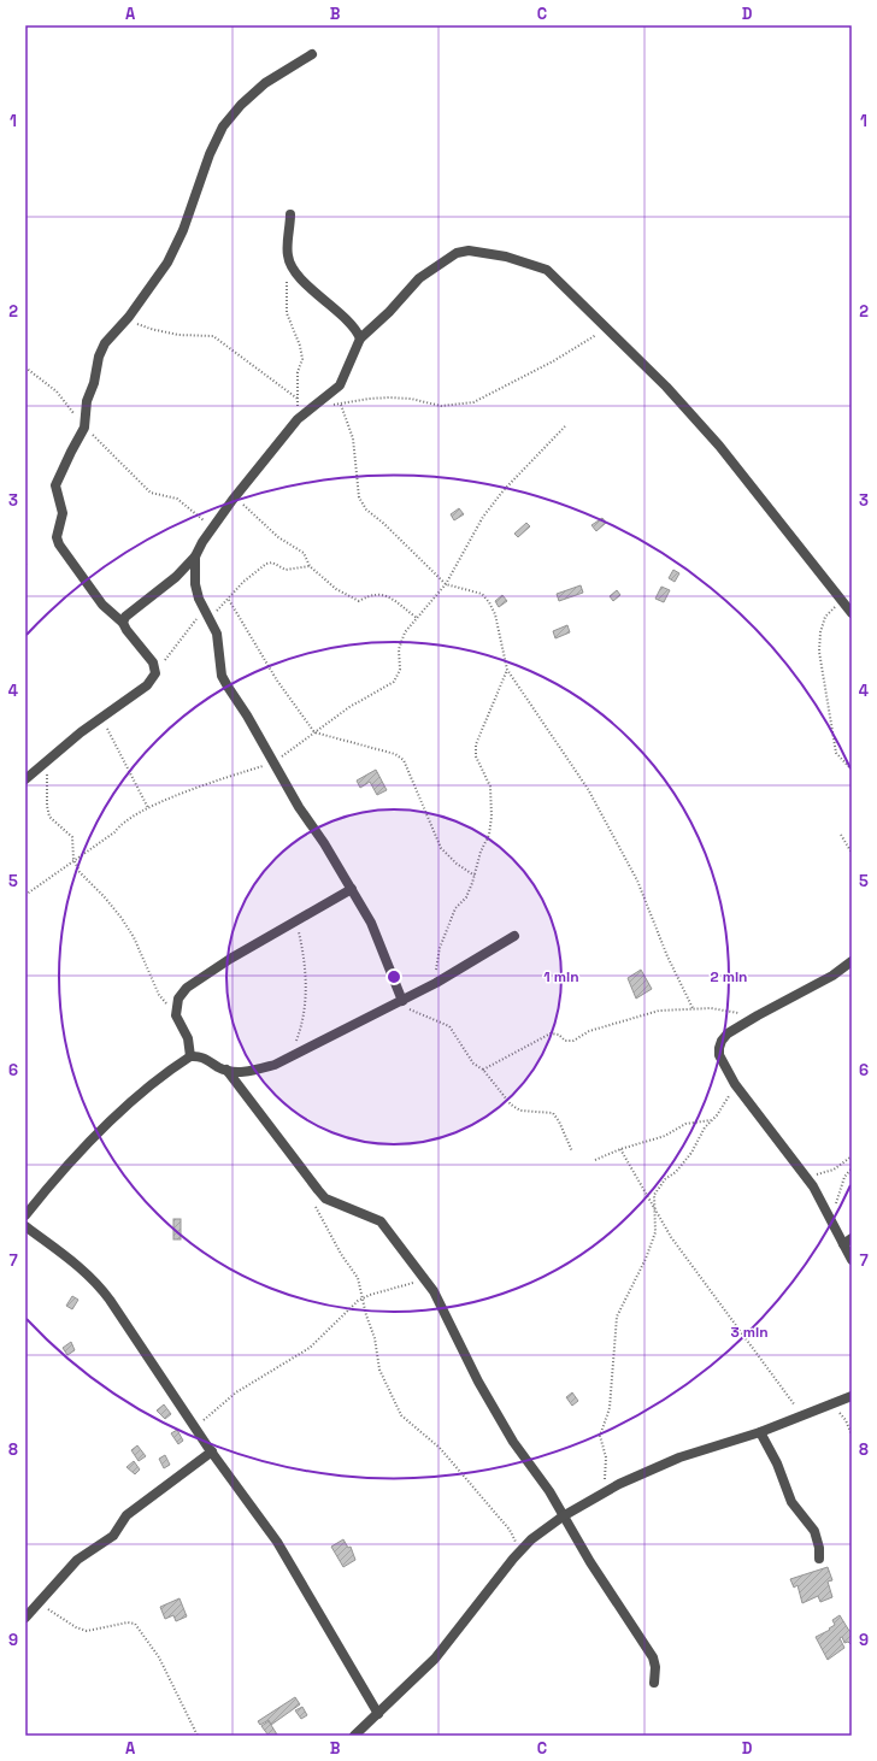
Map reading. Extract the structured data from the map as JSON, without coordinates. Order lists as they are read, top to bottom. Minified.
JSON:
{"grid":{"columns":["A","B","C","D"],"rows":["1","2","3","4","5","6","7","8","9"]},"rings":["1 min","2 min","3 min"]}
